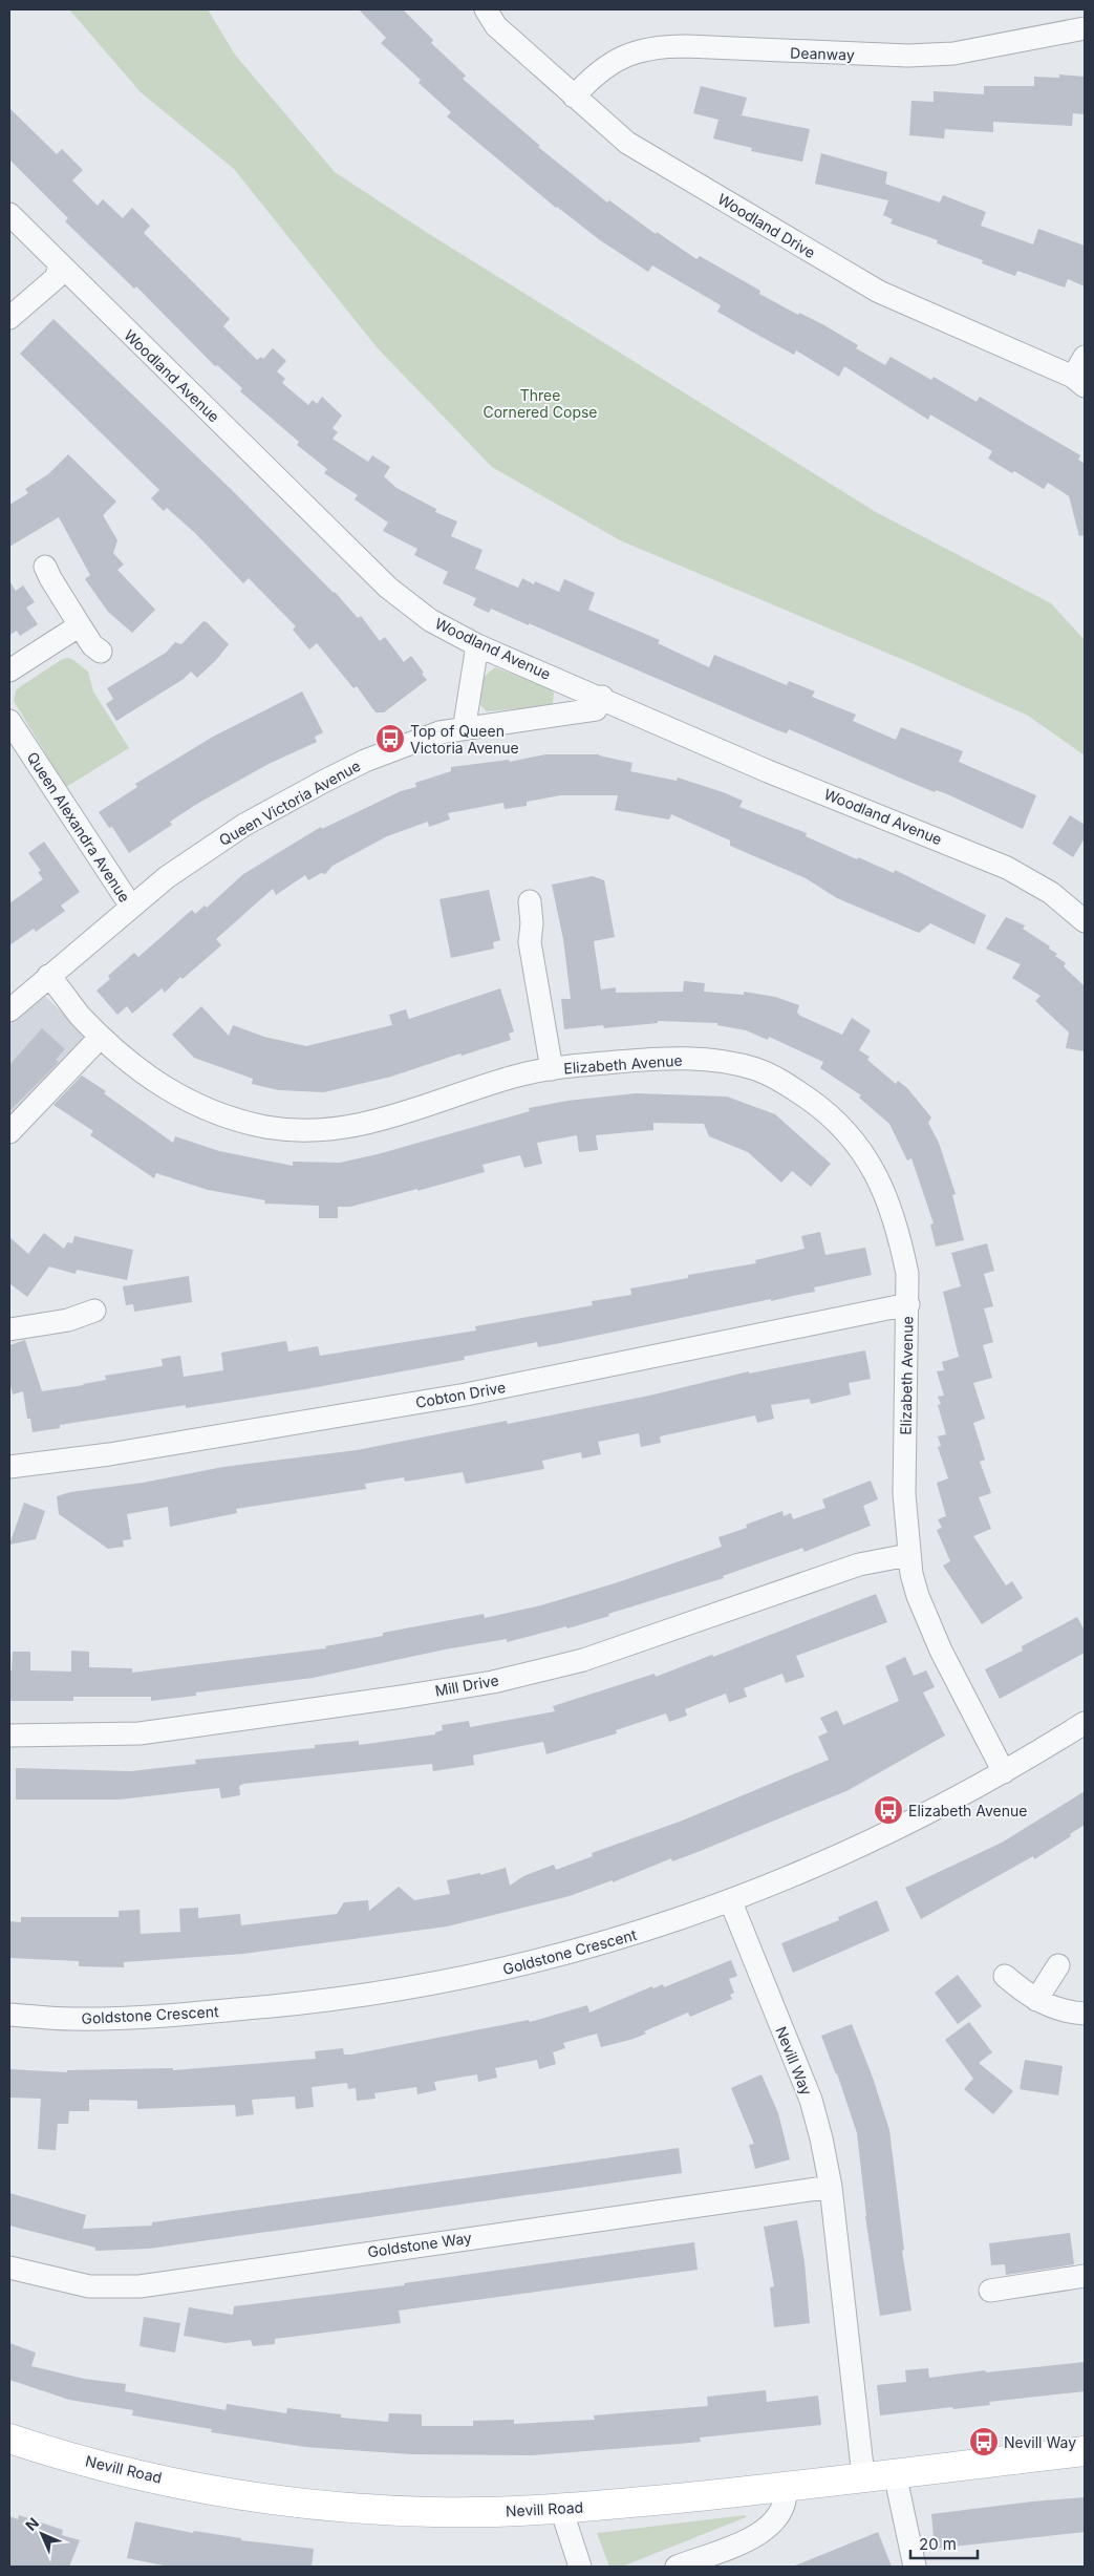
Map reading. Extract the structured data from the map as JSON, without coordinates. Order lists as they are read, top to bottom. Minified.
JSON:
{"streets":{"main road":["Nevill Road"],"street":["Deanway","Woodland Drive","Woodland Avenue","Queen Victoria Avenue","Queen Alexandra Avenue","Elizabeth Avenue","Cobton Drive","Mill Drive","Goldstone Crescent","Nevill Way","Goldstone Way"]},"crossings":[["Deanway","Woodland Drive"],["Woodland Avenue","Queen Victoria Avenue"],["Queen Victoria Avenue","Queen Alexandra Avenue"],["Queen Victoria Avenue","Elizabeth Avenue"],["Elizabeth Avenue","Cobton Drive"],["Elizabeth Avenue","Mill Drive"],["Elizabeth Avenue","Goldstone Crescent"],["Goldstone Crescent","Nevill Way"],["Nevill Way","Goldstone Way"],["Nevill Way","Nevill Road"]],"parks":["Three Cornered Copse"],"places":{"bus stop":["Top of Queen Victoria Avenue","Elizabeth Avenue","Nevill Way"]},"scale_bar":"20 m","north":"top left"}
